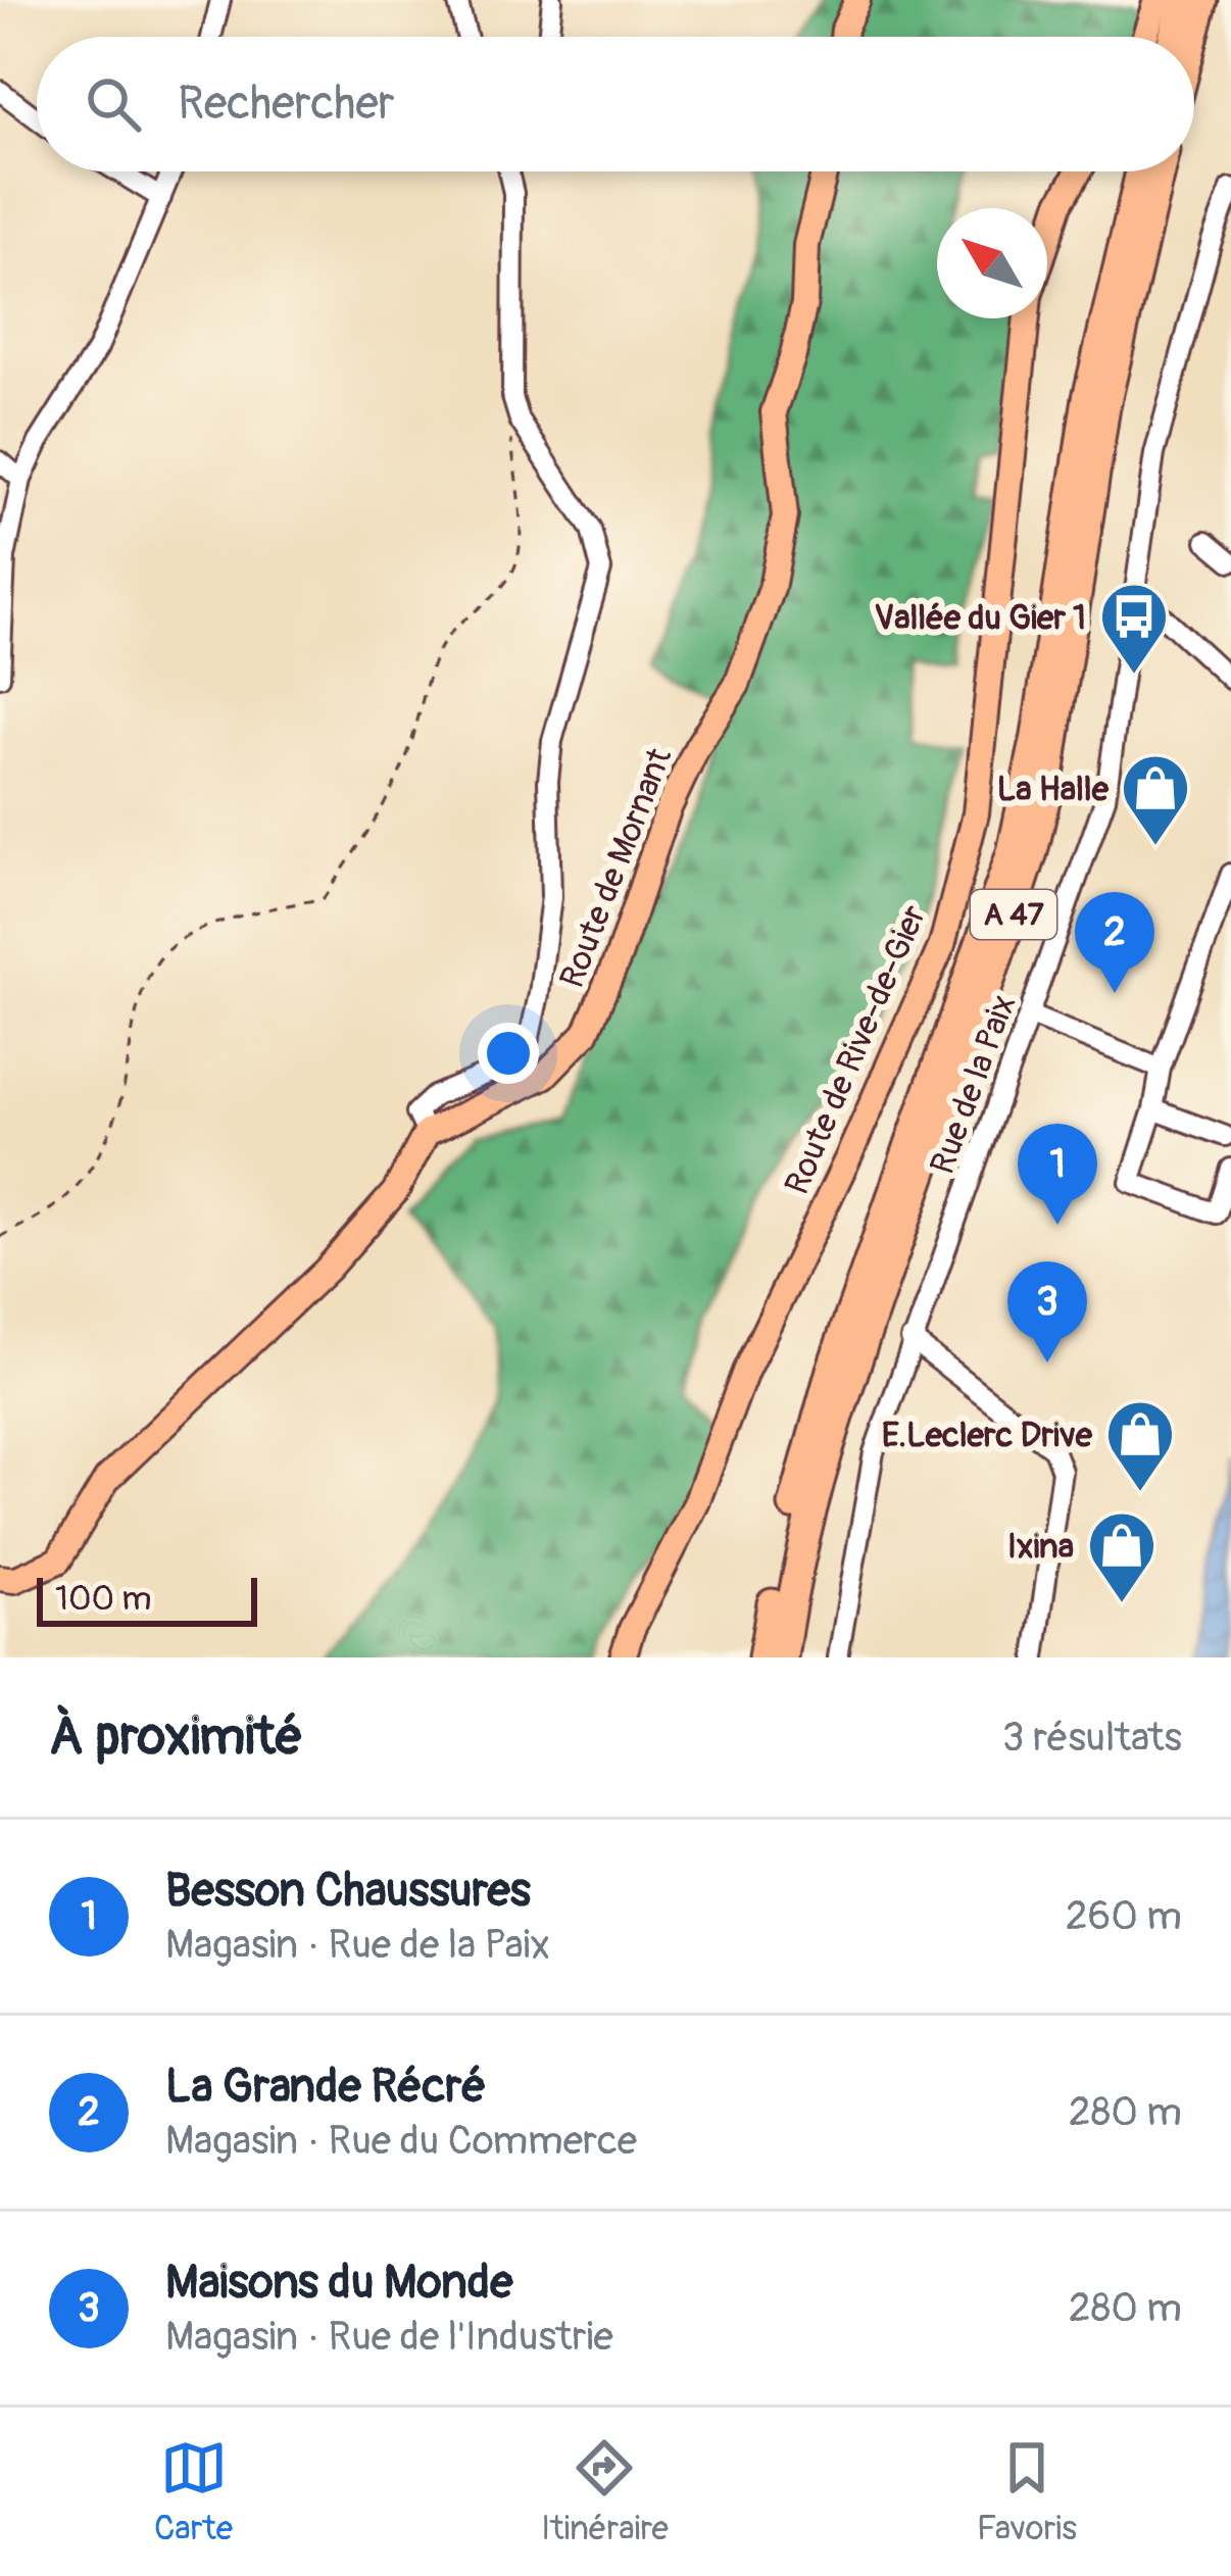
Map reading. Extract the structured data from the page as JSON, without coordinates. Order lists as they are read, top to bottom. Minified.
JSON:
{"streets":{"highway":["A 47"],"main road":["Route de Mornant","Route de Rive-de-Gier"],"street":["Rue de la Paix"]},"places":{"bus stop":["Vallée du Gier 1"],"shop":["La Halle","E.Leclerc Drive","Ixina"]},"scale_bar":"100 m","north":"top left","page":{"search":"Rechercher","pins":["2","1","3"],"scale":"100 m","heading":["À proximité","3 résultats"],"list":[{"mark":"1","name":"Besson Chaussures","note":"Magasin · Rue de la Paix","value":"260 m"},{"mark":"2","name":"La Grande Récré","note":"Magasin · Rue du Commerce","value":"280 m"},{"mark":"3","name":"Maisons du Monde","note":"Magasin · Rue de l'Industrie","value":"280 m"}],"nav":["Carte","Itinéraire","Favoris"]}}
